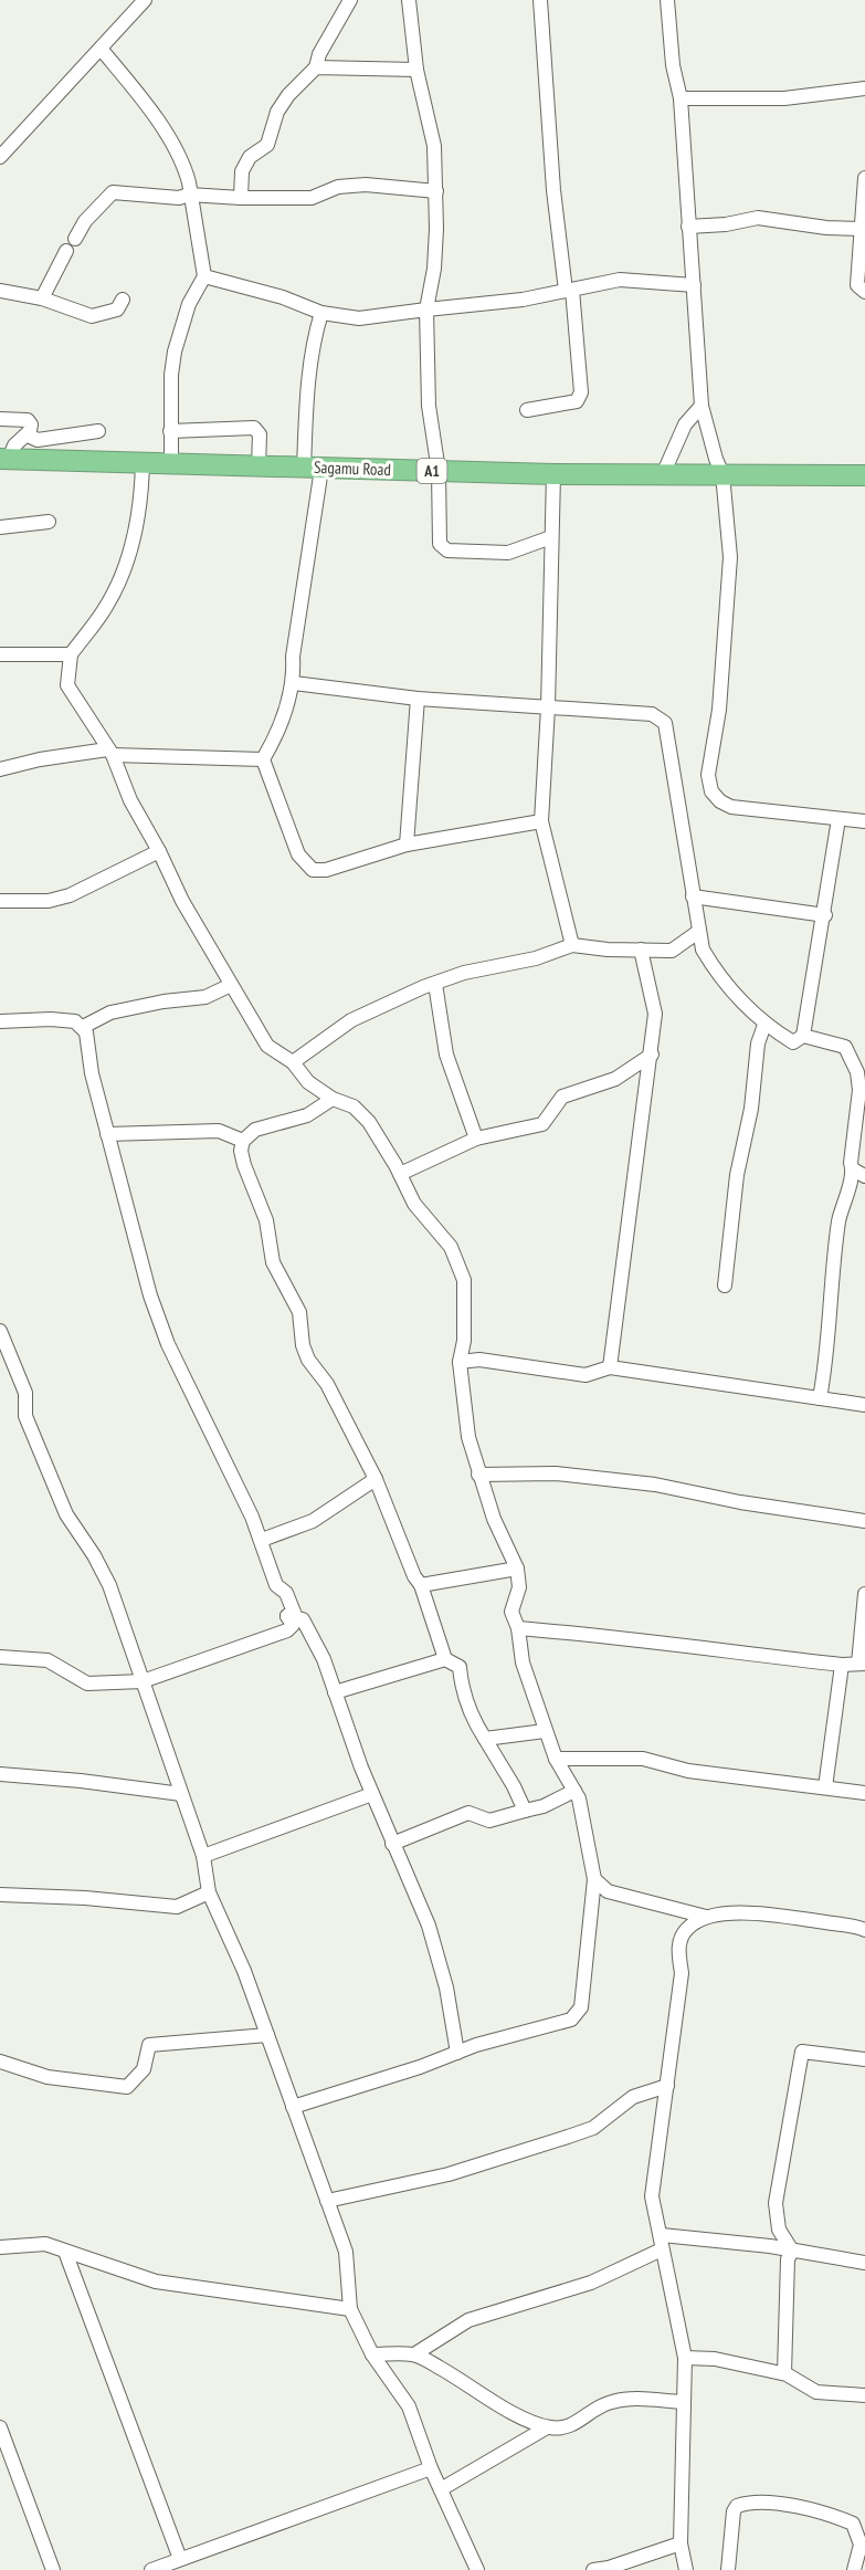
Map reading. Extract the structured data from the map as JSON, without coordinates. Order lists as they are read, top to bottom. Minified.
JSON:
{"streets":{"highway":["Sagamu Road","A1"]}}
